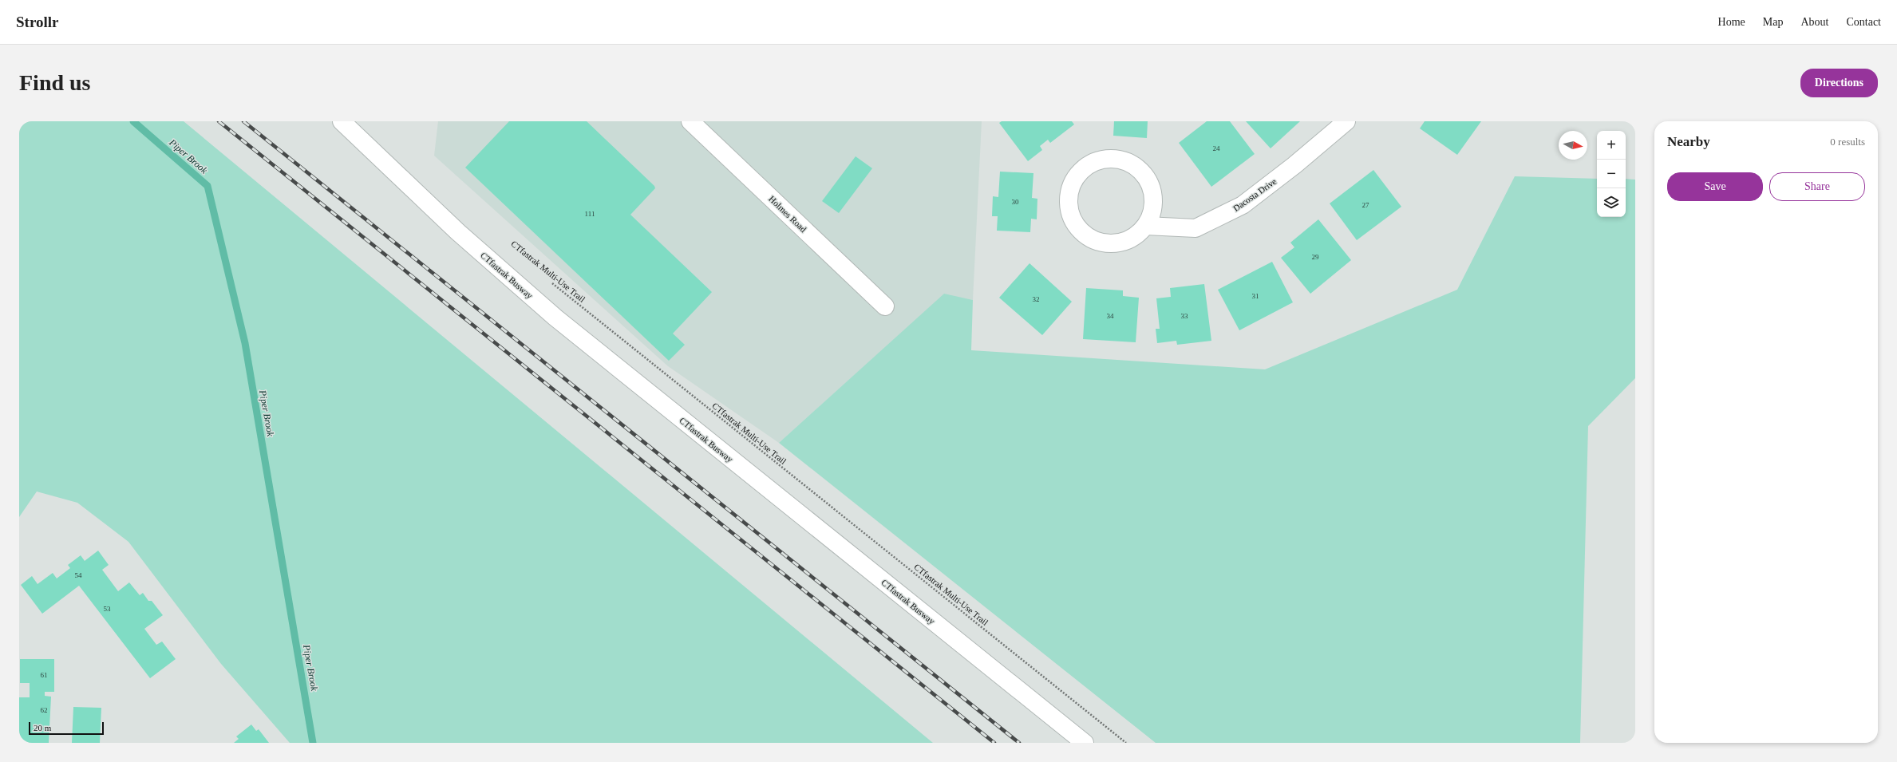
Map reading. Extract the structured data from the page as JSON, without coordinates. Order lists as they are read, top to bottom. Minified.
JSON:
{"streets":{"street":["Dacosta Drive","Holmes Road","CTfastrak Busway"],"path":["CTfastrak Multi-Use Trail"]},"water":["Piper Brook"],"house_numbers":["24","30","27","111","29","31","32","34","33","54","53","61","62"],"scale_bar":"20 m","north":"right","page":{"header":"Strollr","nav":["Home","Map","About","Contact"],"buttons":["Directions",["Save","Share"]],"title":"Find us","heading":["Nearby","0 results"],"map_buttons":["+","−"],"scale":"20 m"}}
